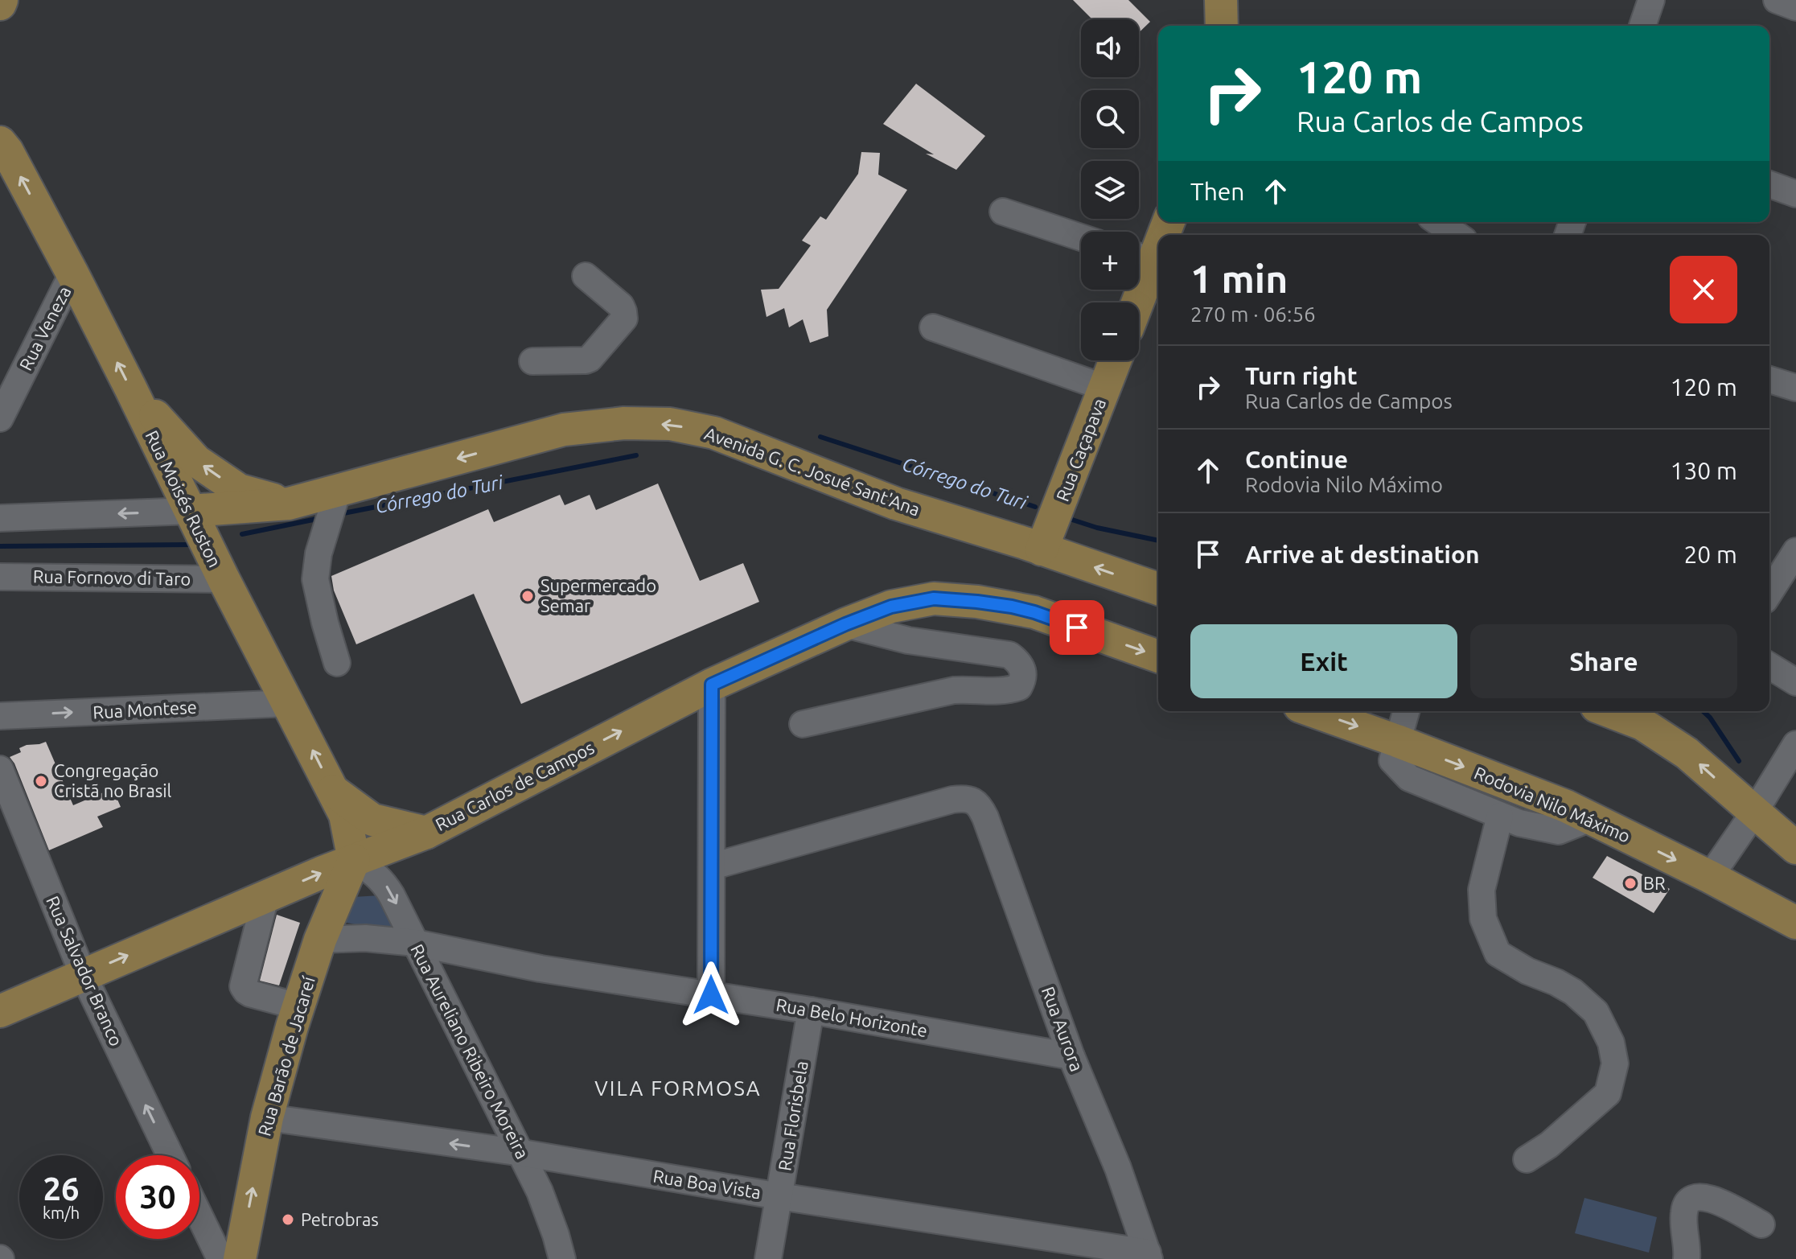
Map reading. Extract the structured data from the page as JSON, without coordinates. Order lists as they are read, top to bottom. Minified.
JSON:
{"streets":{"main road":["Rua Caçapava","Avenida G. C. Josué Sant'Ana","Rua Moisés Ruston","Rua Carlos de Campos","Rodovia Nilo Máximo","Rua Barão de Jacareí"],"street":["Rua Veneza","Rua Fornovo di Taro","Rua Montese","Rua Salvador Branco","Rua Belo Horizonte","Rua Aurora","Rua Aureliano Ribeiro Moreira","Rua Florisbela","Rua Boa Vista"]},"crossings":[["Rua Veneza","Rua Moisés Ruston"],["Rua Caçapava","Avenida G. C. Josué Sant'Ana"],["Avenida G. C. Josué Sant'Ana","Rua Moisés Ruston"],["Rua Moisés Ruston","Rua Fornovo di Taro"],["Rua Moisés Ruston","Rua Montese"],["Rua Moisés Ruston","Rua Carlos de Campos"],["Rua Moisés Ruston","Rua Aureliano Ribeiro Moreira"],["Rua Moisés Ruston","Rua Barão de Jacareí"],["Rua Carlos de Campos","Rua Salvador Branco"],["Rua Carlos de Campos","Rua Aureliano Ribeiro Moreira"],["Rua Carlos de Campos","Rua Barão de Jacareí"],["Rua Belo Horizonte","Rua Aurora"],["Rua Belo Horizonte","Rua Aureliano Ribeiro Moreira"],["Rua Belo Horizonte","Rua Barão de Jacareí"],["Rua Belo Horizonte","Rua Florisbela"],["Rua Aurora","Rua Boa Vista"],["Rua Aureliano Ribeiro Moreira","Rua Barão de Jacareí"],["Rua Aureliano Ribeiro Moreira","Rua Boa Vista"],["Rua Barão de Jacareí","Rua Boa Vista"],["Rua Florisbela","Rua Boa Vista"]],"one_way":["Avenida G. C. Josué Sant'Ana","Rua Moisés Ruston","Rua Carlos de Campos","Rua Salvador Branco"],"districts":["VILA FORMOSA"],"water":["Córrego do Turi"],"places":["Supermercado Semar","Congregação Cristã no Brasil","BR","Petrobras"],"page":{"map_buttons":["+","−"],"turn":["120 m","Rua Carlos de Campos"],"then":"Then","heading":["1 min","270 m · 06:56"],"list":[{"name":"Turn right","note":"Rua Carlos de Campos","value":"120 m"},{"name":"Continue","note":"Rodovia Nilo Máximo","value":"130 m"},{"name":"Arrive at destination","value":"20 m"}],"buttons":["Exit","Share"],"speed":"26 km/h","limit":"30"}}
